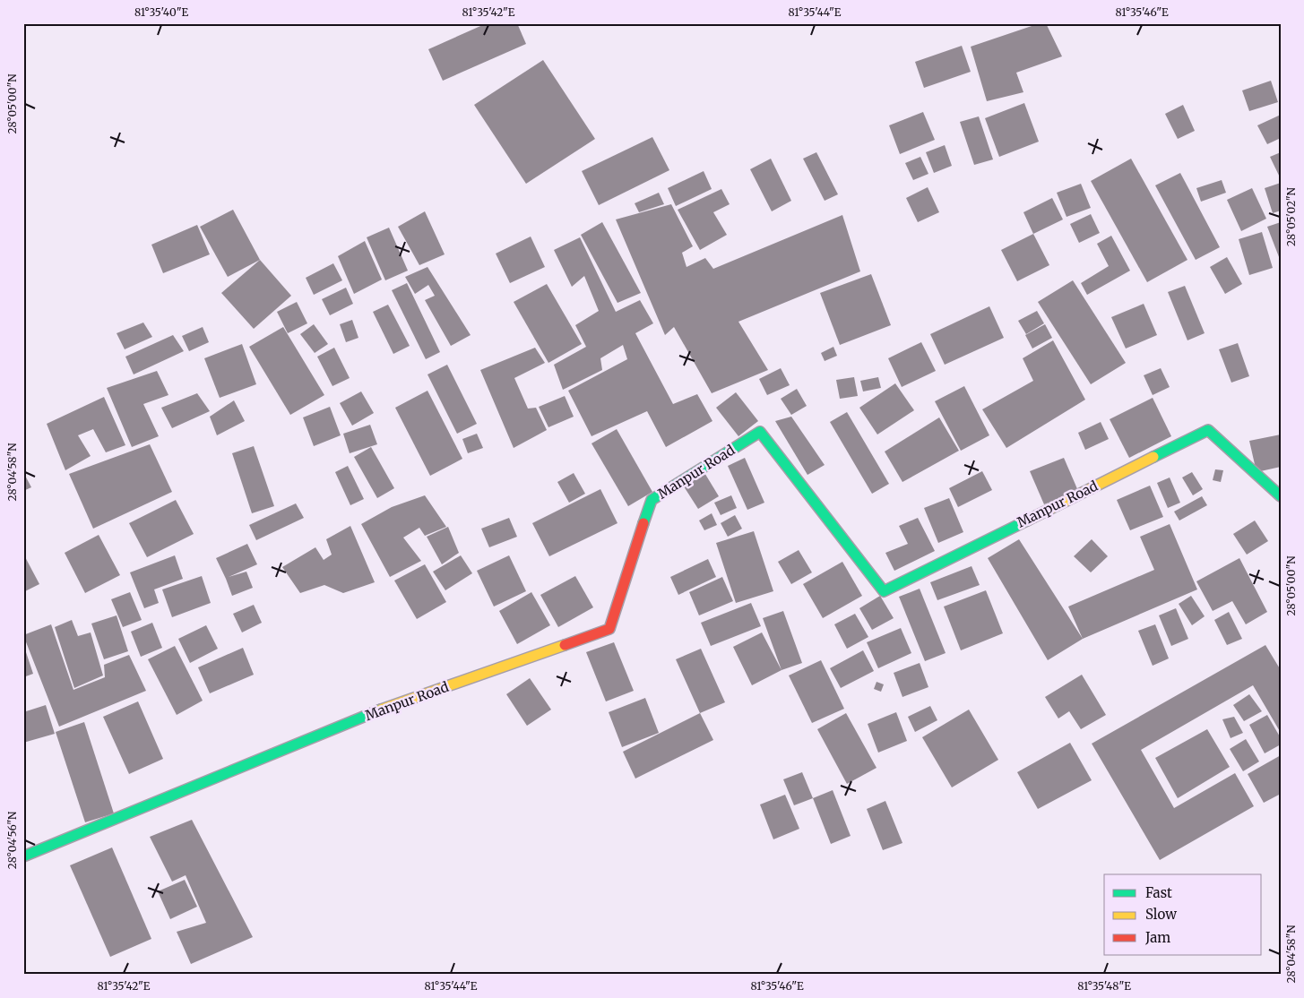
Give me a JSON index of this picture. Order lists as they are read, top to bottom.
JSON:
{
  "streets": {
    "street": ["Manpur Road"]
  },
  "legend": ["Fast", "Slow", "Jam"],
  "coordinates": [
    "81°35'40\"E",
    "81°35'42\"E",
    "81°35'44\"E",
    "81°35'46\"E",
    "28°05'00\"N",
    "28°05'02\"N",
    "28°04'58\"N",
    "28°04'56\"N",
    "81°35'48\"E"
  ]
}
